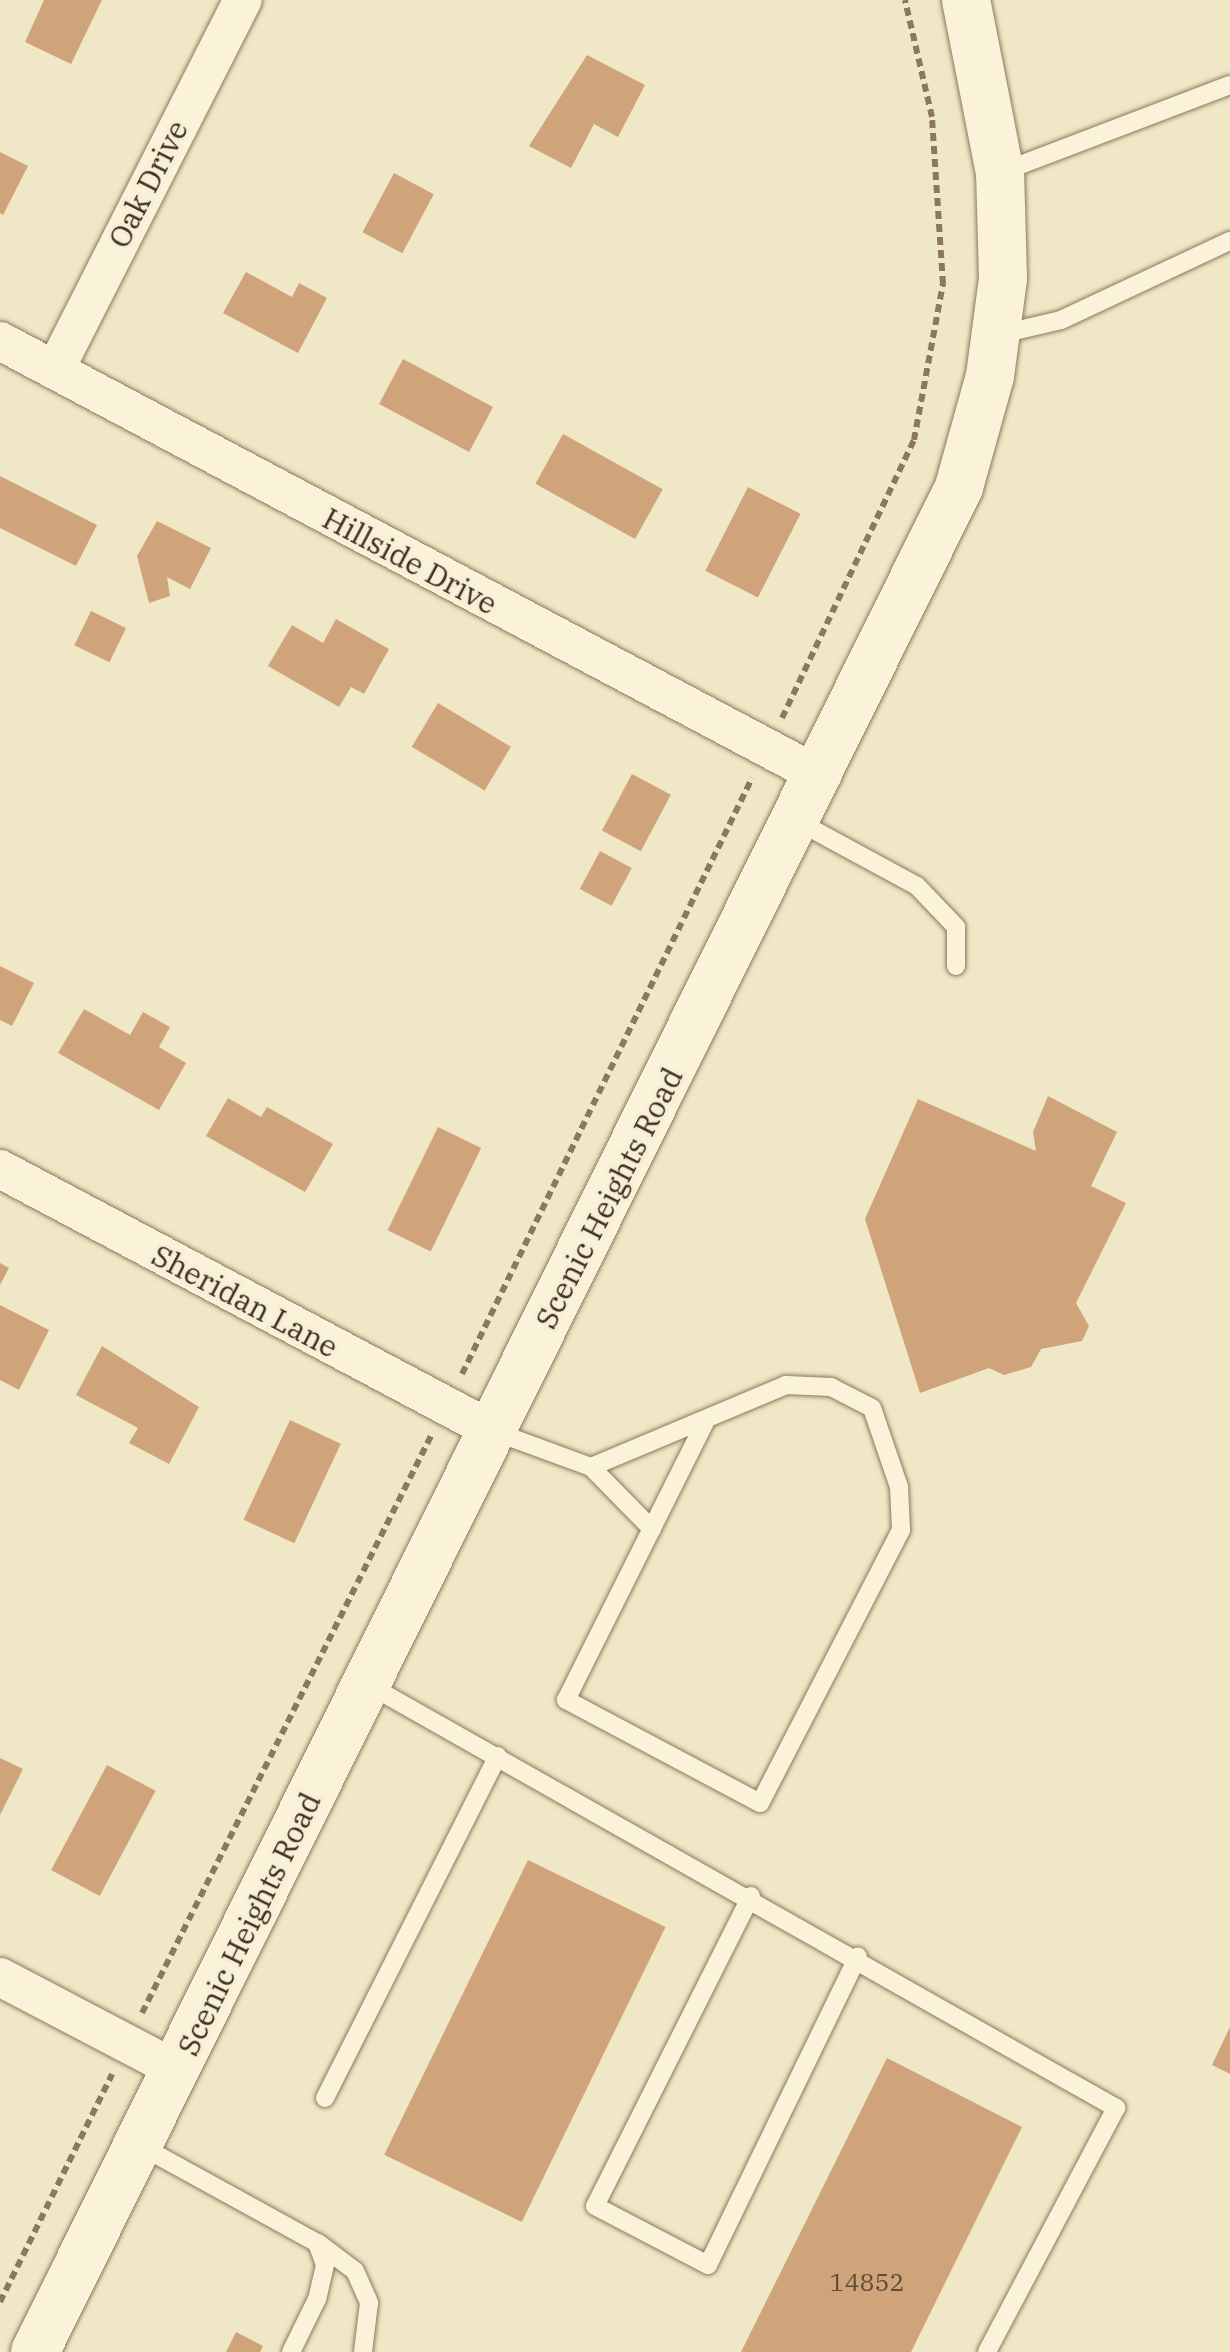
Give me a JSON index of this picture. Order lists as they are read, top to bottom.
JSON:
{
  "streets": {
    "street": [
      "Oak Drive",
      "Hillside Drive",
      "Scenic Heights Road",
      "Sheridan Lane"
    ]
  },
  "crossings": [
    ["Oak Drive", "Hillside Drive"],
    ["Hillside Drive", "Scenic Heights Road"],
    ["Scenic Heights Road", "Sheridan Lane"]
  ],
  "house_numbers": ["14852"]
}
